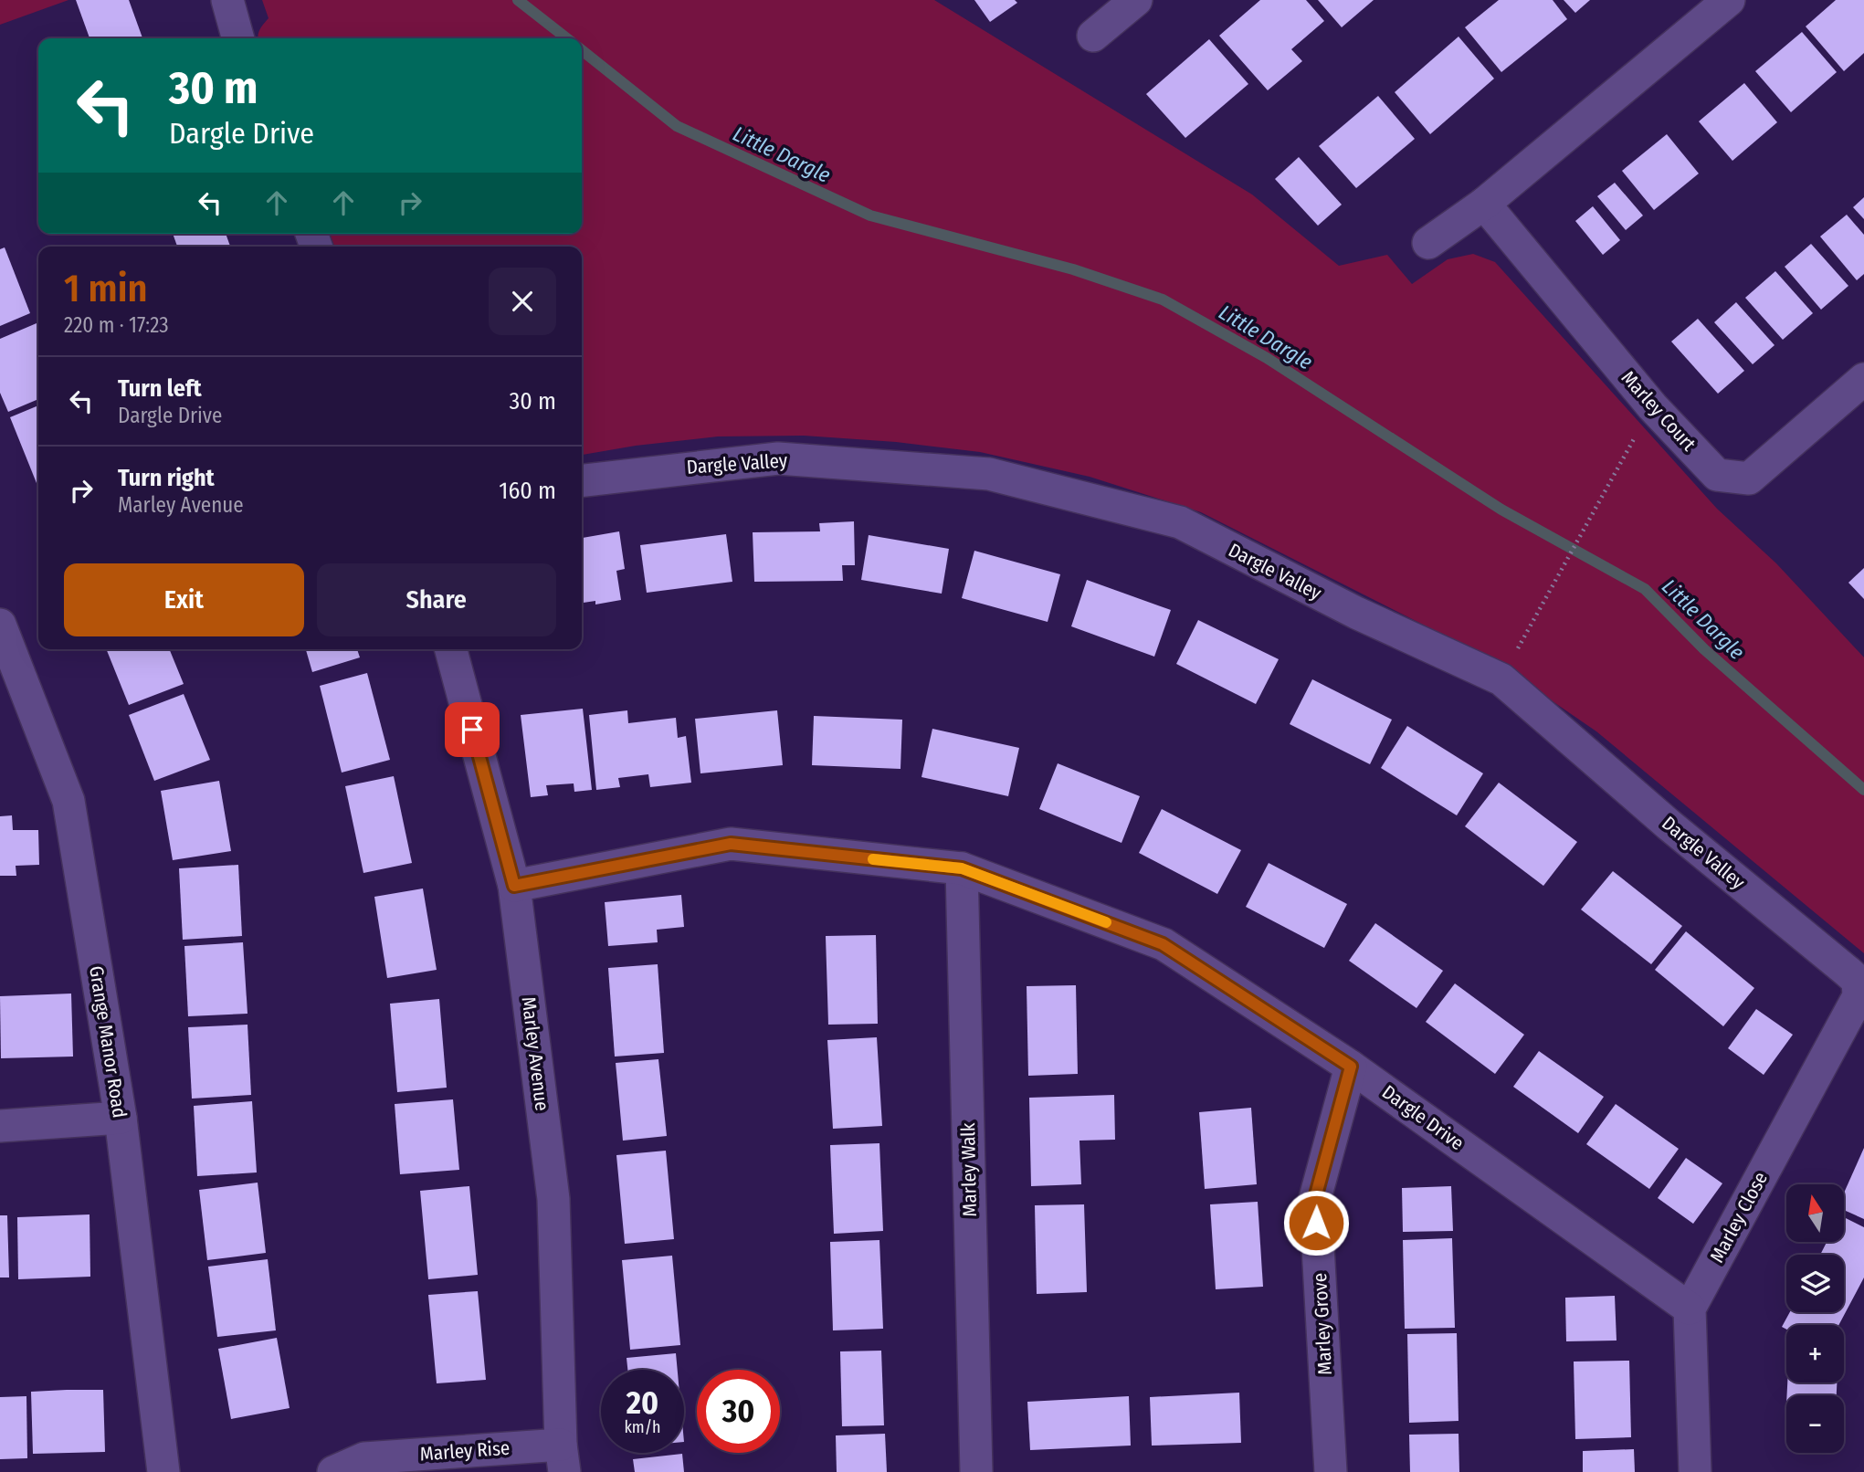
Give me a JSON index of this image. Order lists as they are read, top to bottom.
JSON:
{
  "streets": {
    "street": [
      "Marley Court",
      "Dargle Valley",
      "Grange Manor Road",
      "Marley Avenue",
      "Dargle Drive",
      "Marley Walk",
      "Marley Close",
      "Marley Grove",
      "Marley Rise"
    ]
  },
  "crossings": [
    ["Dargle Valley", "Marley Close"],
    ["Marley Avenue", "Dargle Drive"],
    ["Marley Avenue", "Marley Rise"],
    ["Dargle Drive", "Marley Walk"],
    ["Dargle Drive", "Marley Close"],
    ["Dargle Drive", "Marley Grove"]
  ],
  "water": ["Little Dargle"],
  "north": "top",
  "page": {
    "turn": ["30 m", "Dargle Drive"],
    "heading": ["1 min", "220 m · 17:23"],
    "list": [
      {
        "name": "Turn left",
        "note": "Dargle Drive",
        "value": "30 m"
      },
      {
        "name": "Turn right",
        "note": "Marley Avenue",
        "value": "160 m"
      }
    ],
    "buttons": ["Exit", "Share"],
    "map_buttons": ["+", "−"],
    "speed": "20 km/h",
    "limit": "30"
  }
}
